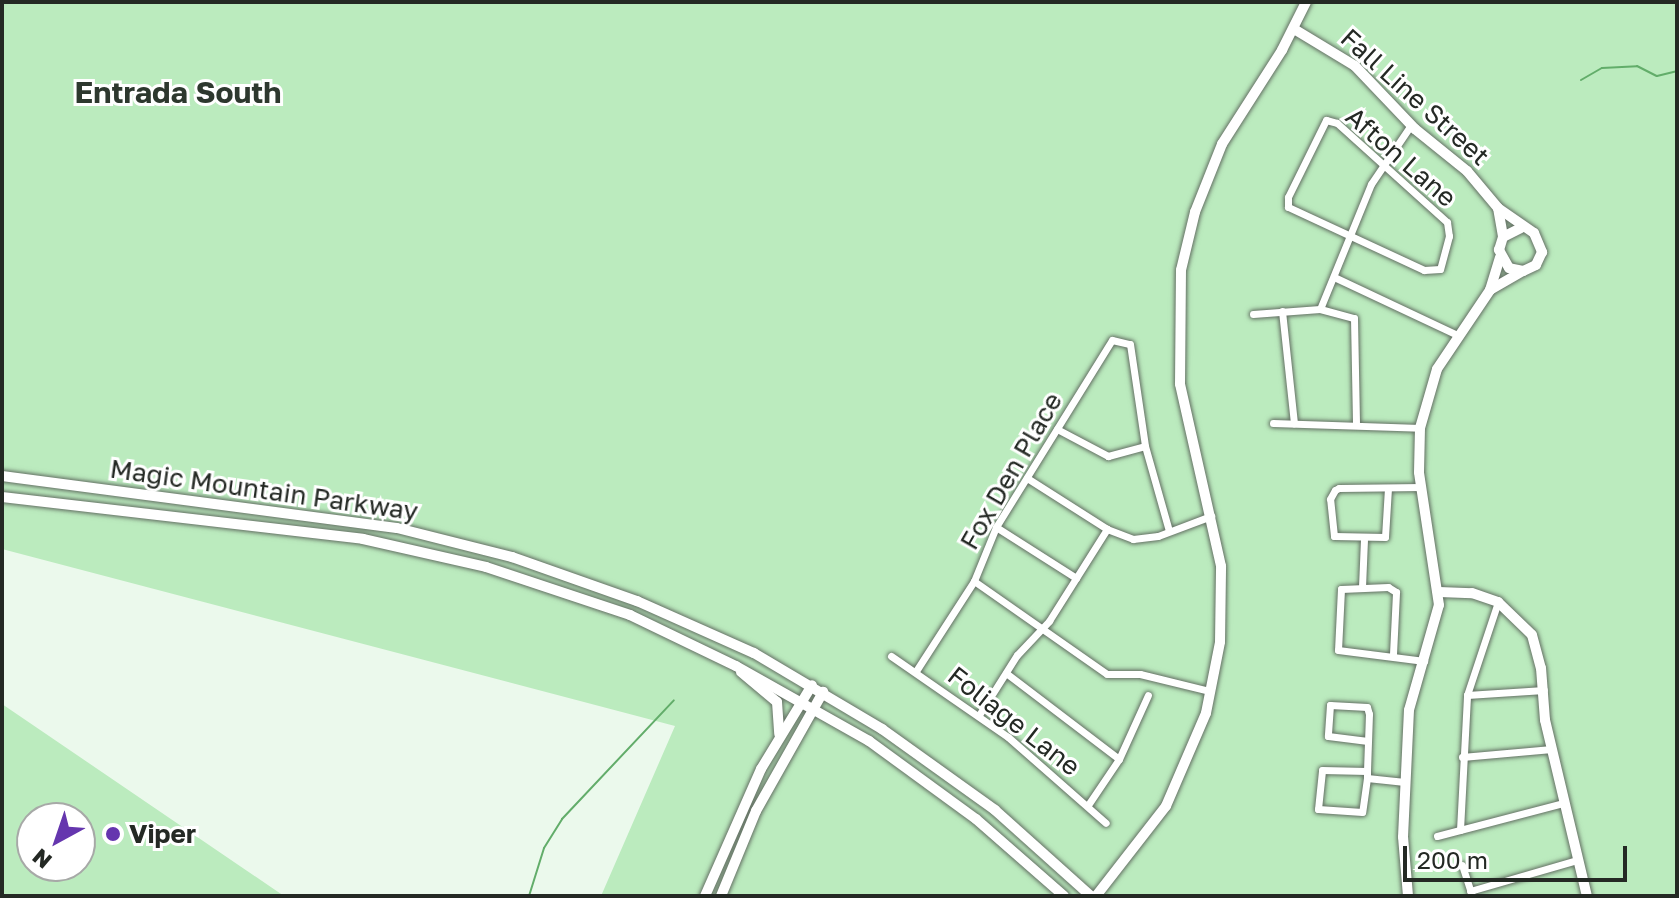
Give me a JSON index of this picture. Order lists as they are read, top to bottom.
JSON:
{
  "streets": {
    "street": [
      "Fall Line Street",
      "Afton Lane",
      "Fox Den Place",
      "Magic Mountain Parkway",
      "Foliage Lane"
    ]
  },
  "crossings": [
    ["Fox Den Place", "Foliage Lane"]
  ],
  "districts": ["Entrada South"],
  "places": ["Viper"],
  "scale_bar": "200 m",
  "north": "bottom left"
}
